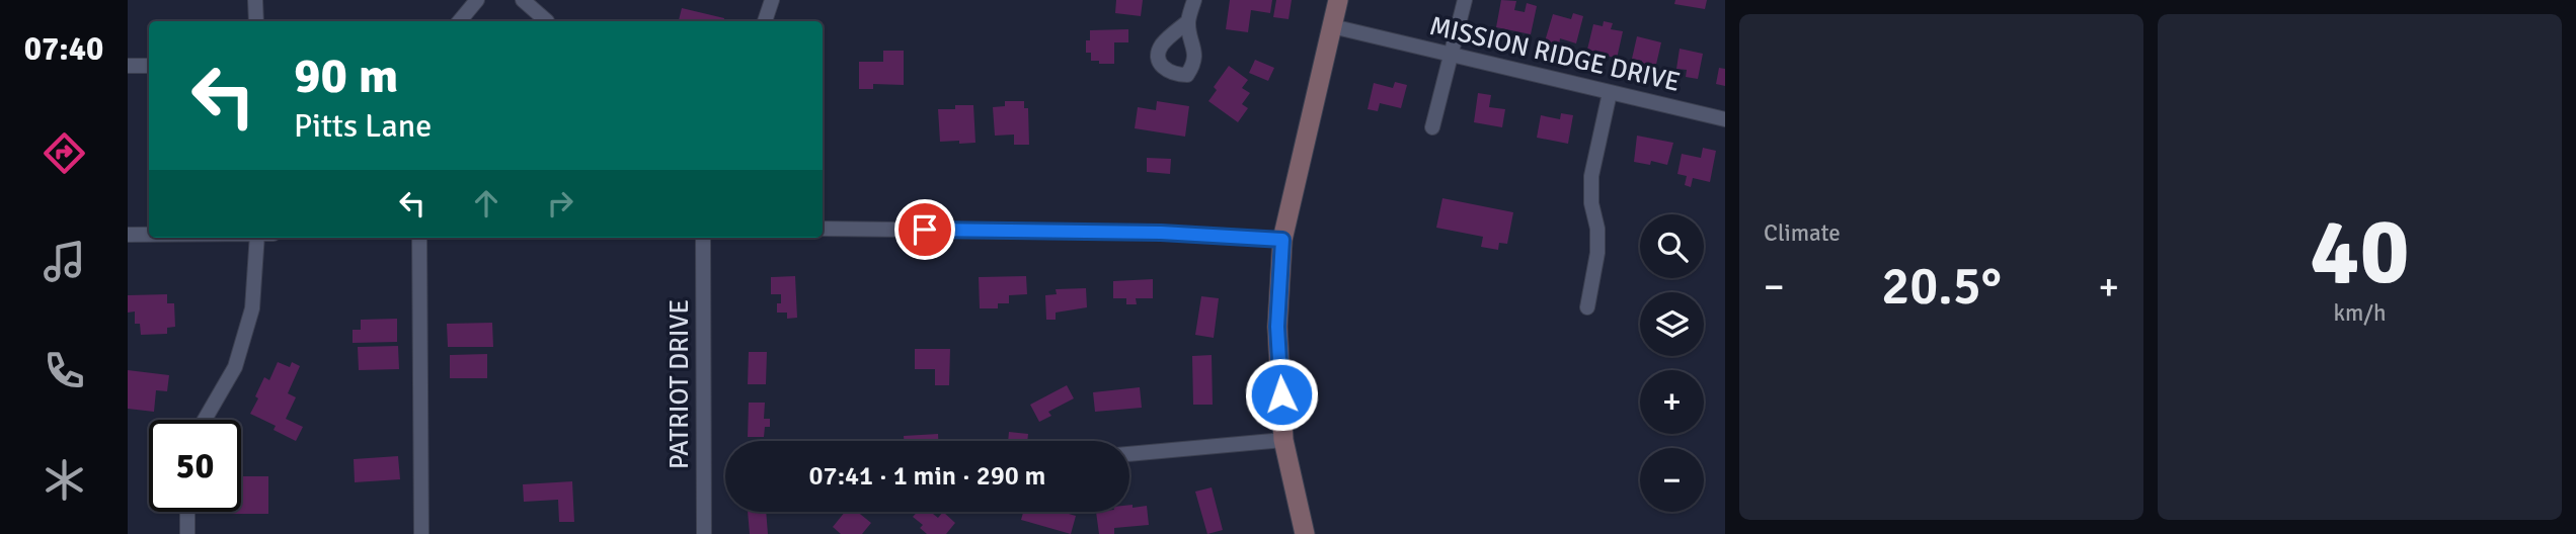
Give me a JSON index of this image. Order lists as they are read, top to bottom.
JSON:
{
  "streets": {
    "street": ["MISSION RIDGE DRIVE", "PATRIOT DRIVE"]
  },
  "page": {
    "tabs": "07:40",
    "tile": [
      "Climate",
      ["40", "km/h"]
    ],
    "turn": ["90 m", "Pitts Lane"],
    "map_buttons": ["+", "−"],
    "heat": ["−", "20.5°", "+"],
    "limit": "50",
    "trip": "07:41 · 1 min · 290 m"
  }
}
